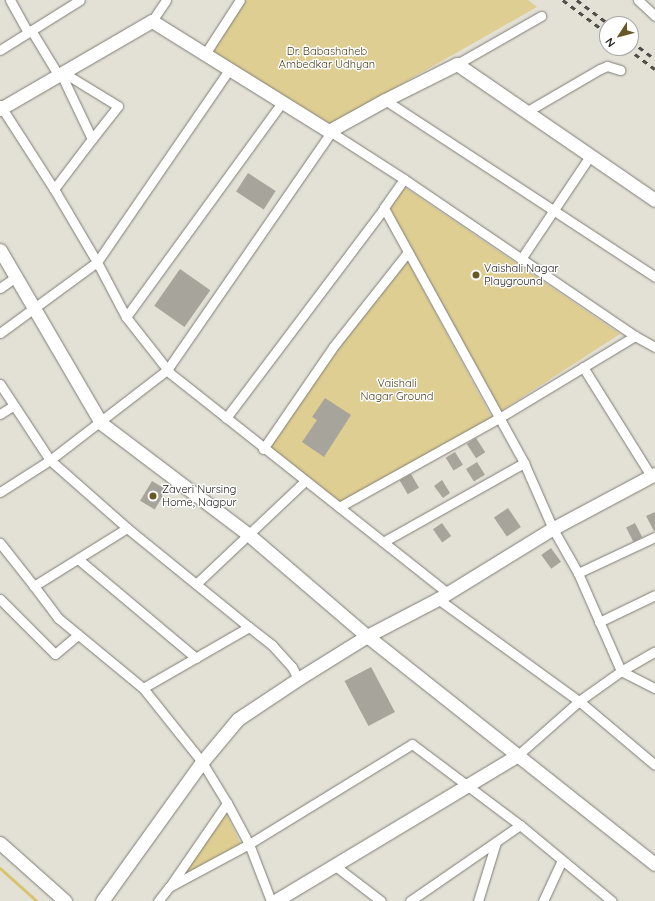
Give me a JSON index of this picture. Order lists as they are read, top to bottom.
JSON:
{
  "parks": ["Dr. Babashaheb Ambedkar Udhyan", "Vaishali Nagar Ground"],
  "places": ["Vaishali Nagar Playground", "Zaveri Nursing Home, Nagpur"],
  "north": "bottom left"
}
